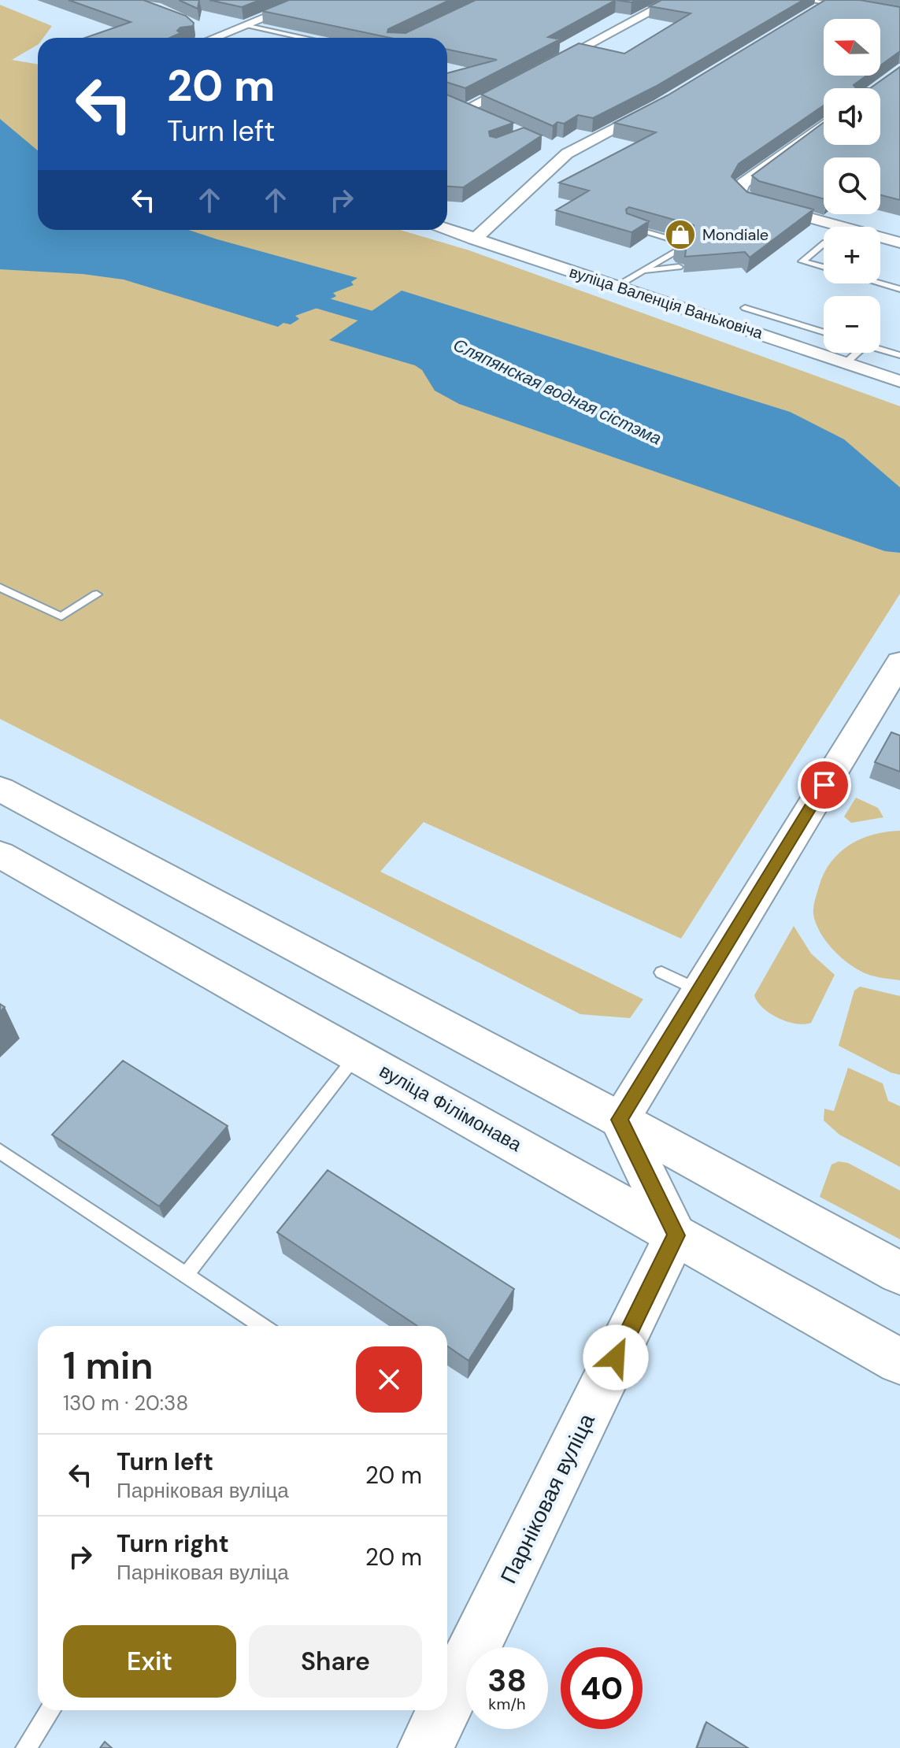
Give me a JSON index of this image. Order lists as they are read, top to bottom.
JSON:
{
  "streets": {
    "main road": ["вуліца Філімонава", "Парніковая вуліца"],
    "street": ["вуліца Валенція Ваньковіча"]
  },
  "crossings": [
    ["вуліца Філімонава", "Парніковая вуліца"]
  ],
  "water": ["Сляпянская водная сістэма"],
  "places": {
    "shop": ["Mondiale"]
  },
  "north": "left",
  "page": {
    "map_buttons": ["+", "−"],
    "turn": ["20 m", "Turn left"],
    "heading": ["1 min", "130 m · 20:38"],
    "list": [
      {
        "name": "Turn left",
        "note": "Парніковая вуліца",
        "value": "20 m"
      },
      {
        "name": "Turn right",
        "note": "Парніковая вуліца",
        "value": "20 m"
      }
    ],
    "buttons": ["Exit", "Share"],
    "speed": "38 km/h",
    "limit": "40"
  }
}
